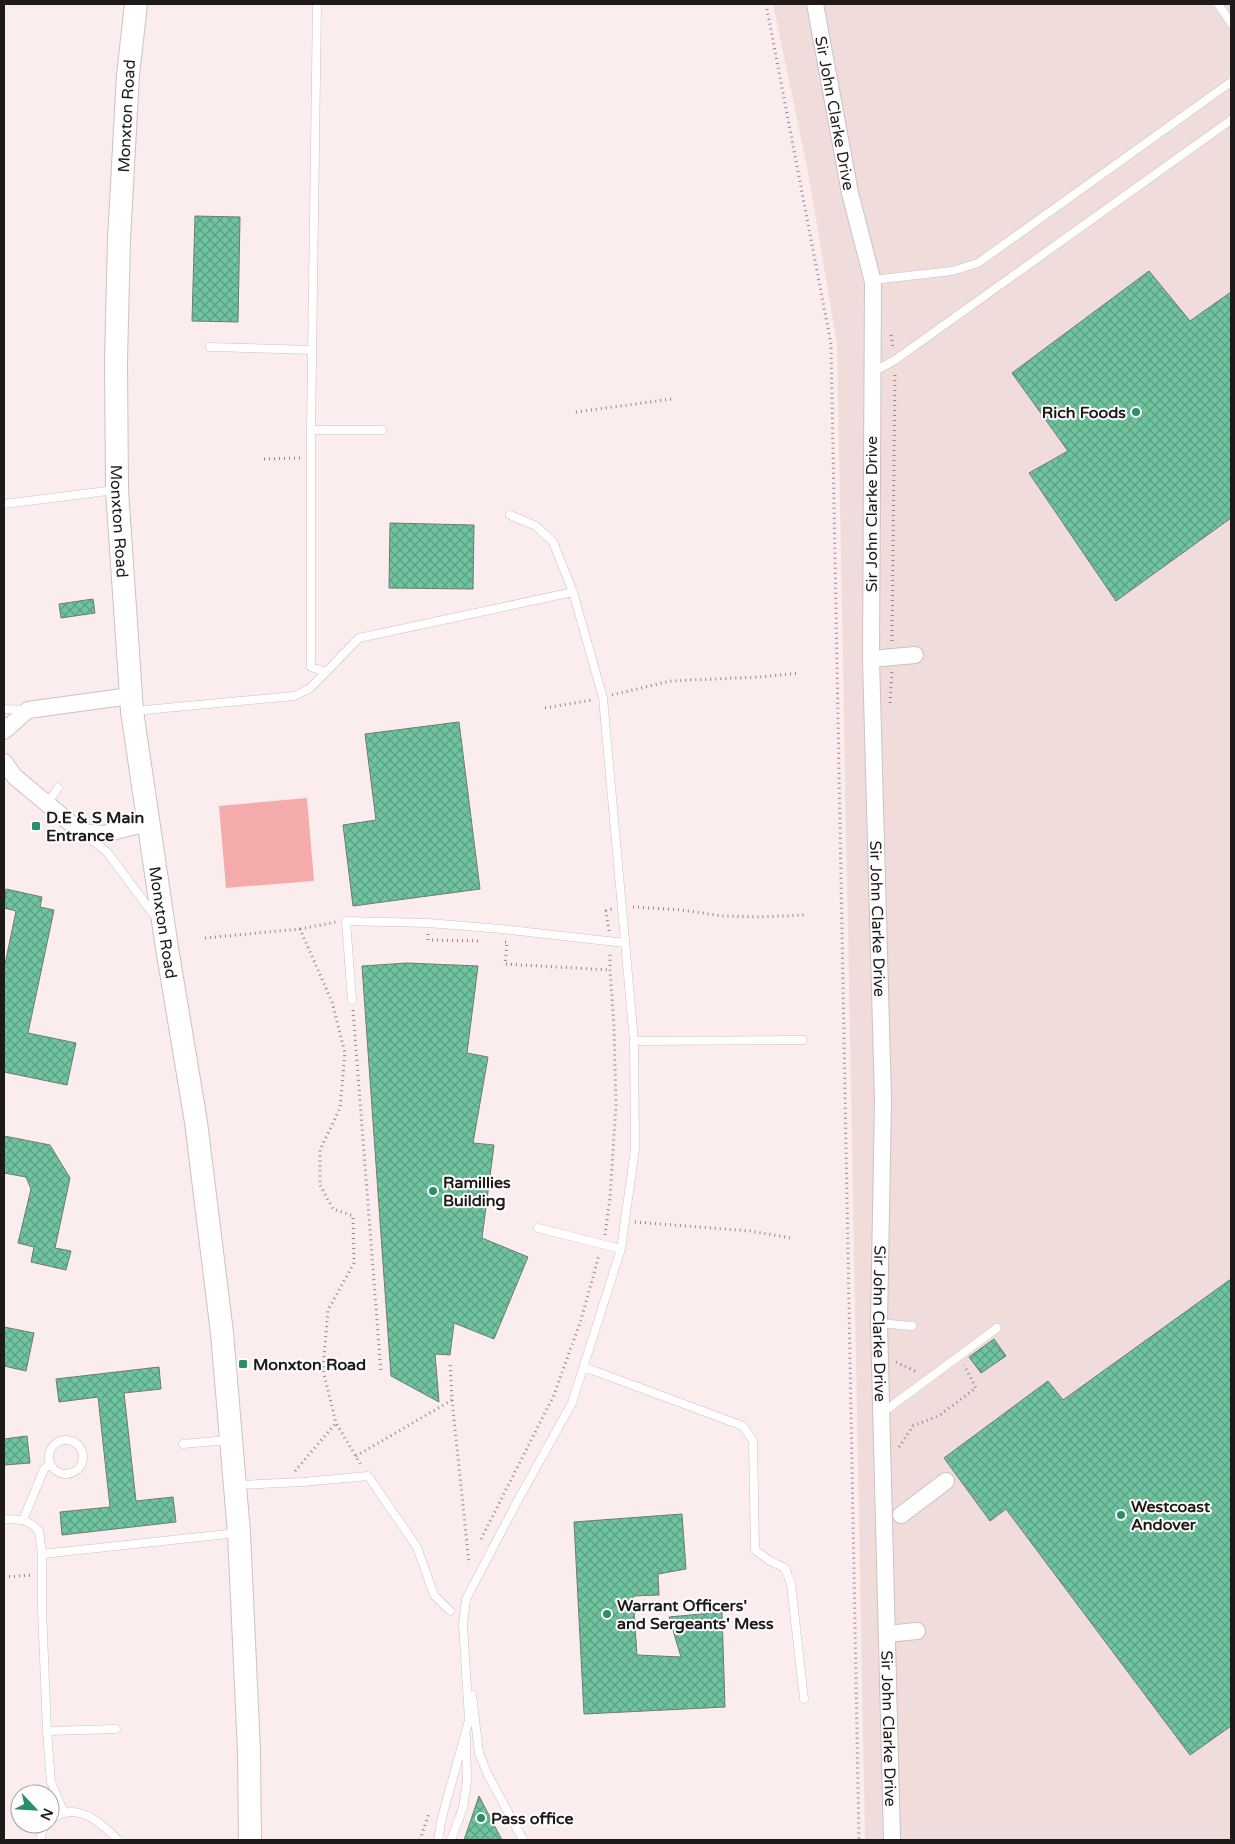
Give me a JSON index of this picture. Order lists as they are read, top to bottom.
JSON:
{
  "streets": {
    "street": ["Sir John Clarke Drive", "Monxton Road"]
  },
  "places": {
    "other": [
      "Rich Foods",
      "Ramillies Building",
      "Westcoast Andover",
      "Warrant Officers' and Sergeants' Mess",
      "Pass office"
    ],
    "transit": ["D.E & S Main Entrance", "Monxton Road"]
  },
  "north": "bottom right"
}
